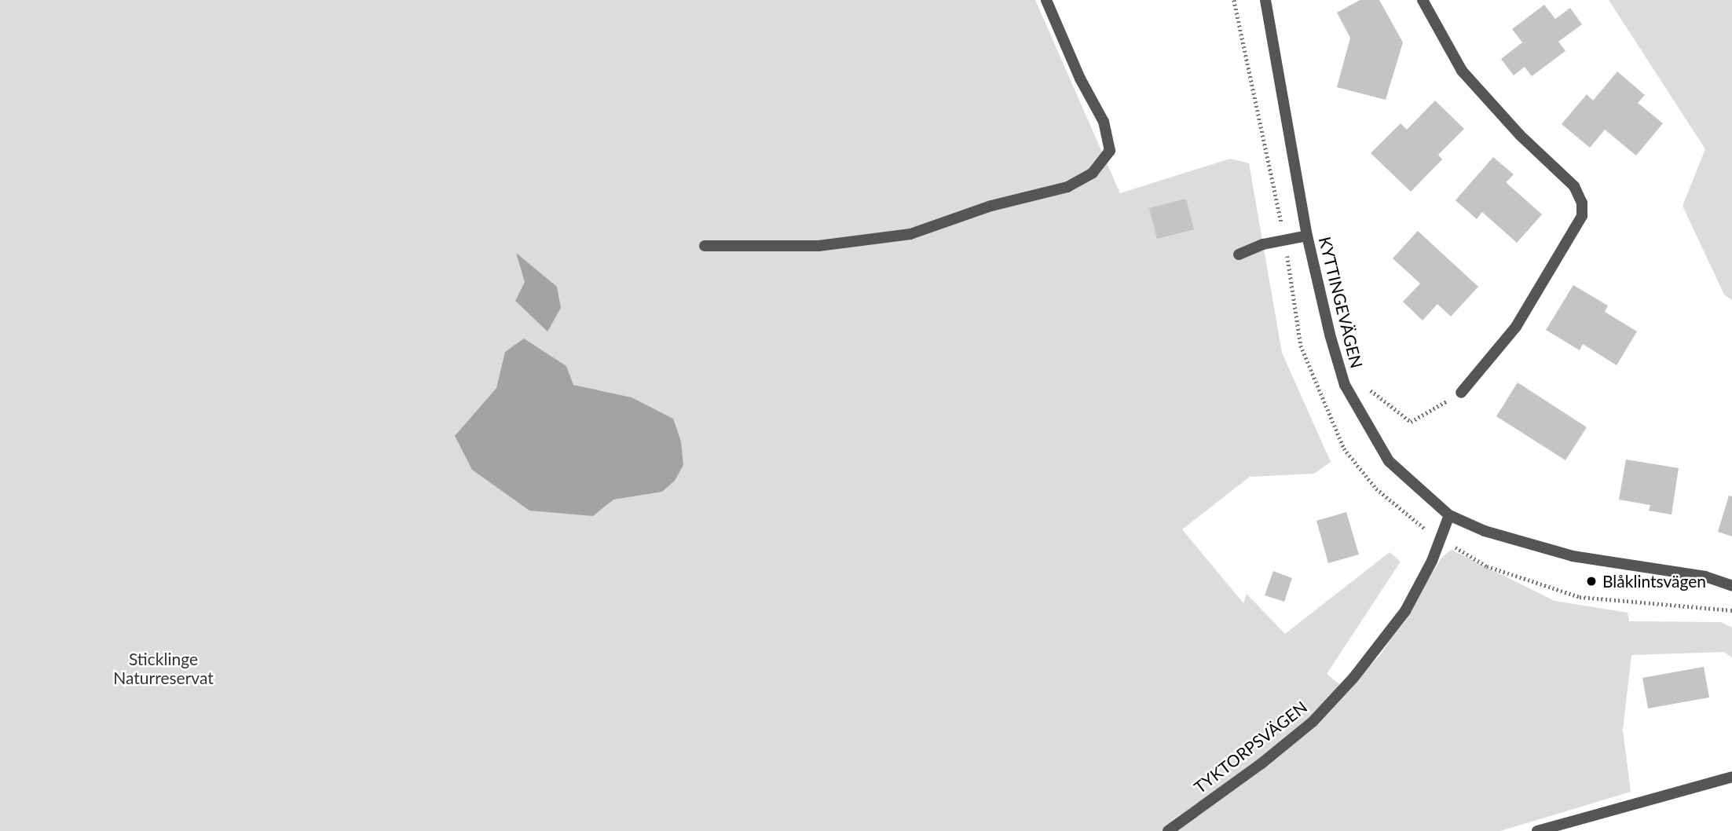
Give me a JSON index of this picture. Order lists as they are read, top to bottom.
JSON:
{
  "streets": {
    "street": ["KYTTINGEVÄGEN", "TYKTORPSVÄGEN"]
  },
  "crossings": [
    ["KYTTINGEVÄGEN", "TYKTORPSVÄGEN"]
  ],
  "parks": ["Sticklinge Naturreservat"],
  "places": ["Blåklintsvägen"]
}
